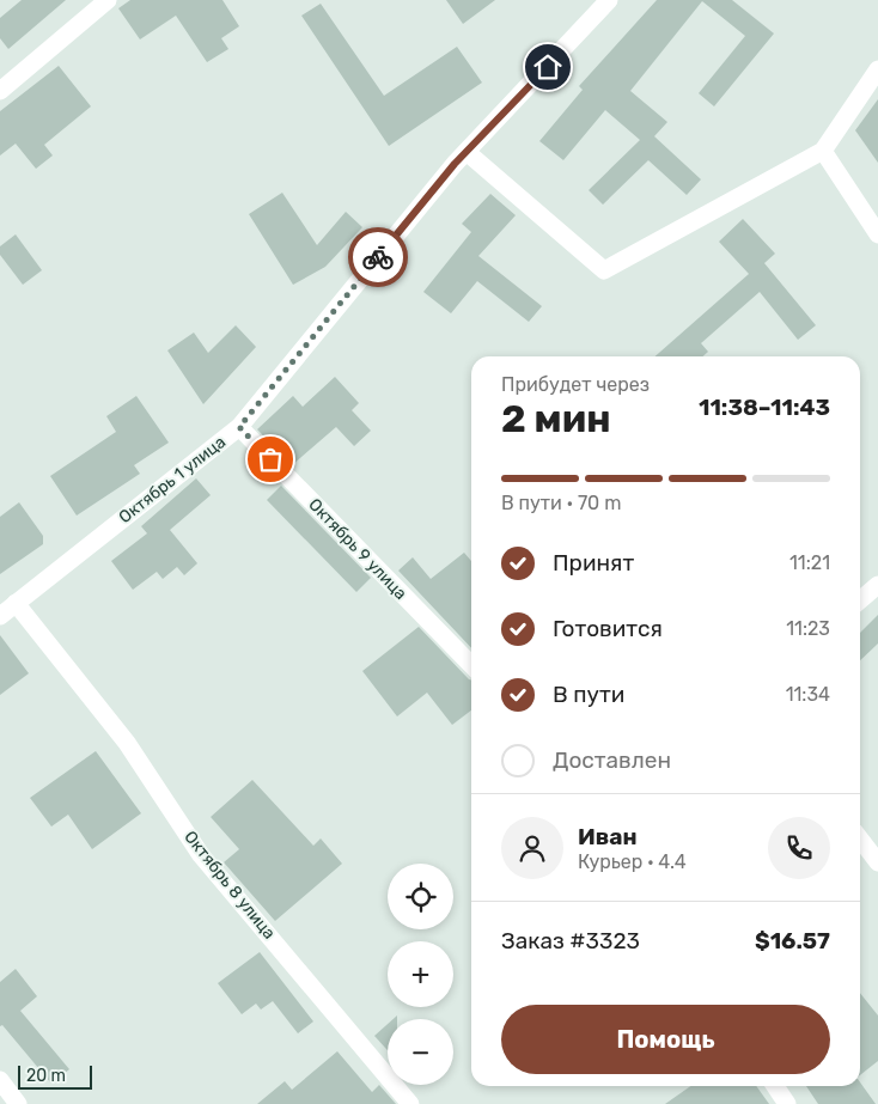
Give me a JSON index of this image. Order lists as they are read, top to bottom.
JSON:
{
  "streets": {
    "street": ["Октябрь 1 улица", "Октябрь 9 улица", "Октябрь 8 улица"]
  },
  "crossings": [
    ["Октябрь 1 улица", "Октябрь 9 улица"],
    ["Октябрь 1 улица", "Октябрь 8 улица"]
  ],
  "scale_bar": "20 m",
  "page": {
    "heading": ["2 мин", "Прибудет через", "11:38–11:43"],
    "panel": [
      "Иван",
      "Курьер · 4.4",
      "Заказ #3323",
      "$16.57"
    ],
    "bar": "В пути · 70 m",
    "list": [
      ["Принят", "11:21"],
      ["Готовится", "11:23"],
      ["В пути", "11:34"],
      "Доставлен"
    ],
    "map_buttons": ["+", "−"],
    "buttons": "Помощь",
    "scale": "20 m"
  }
}
